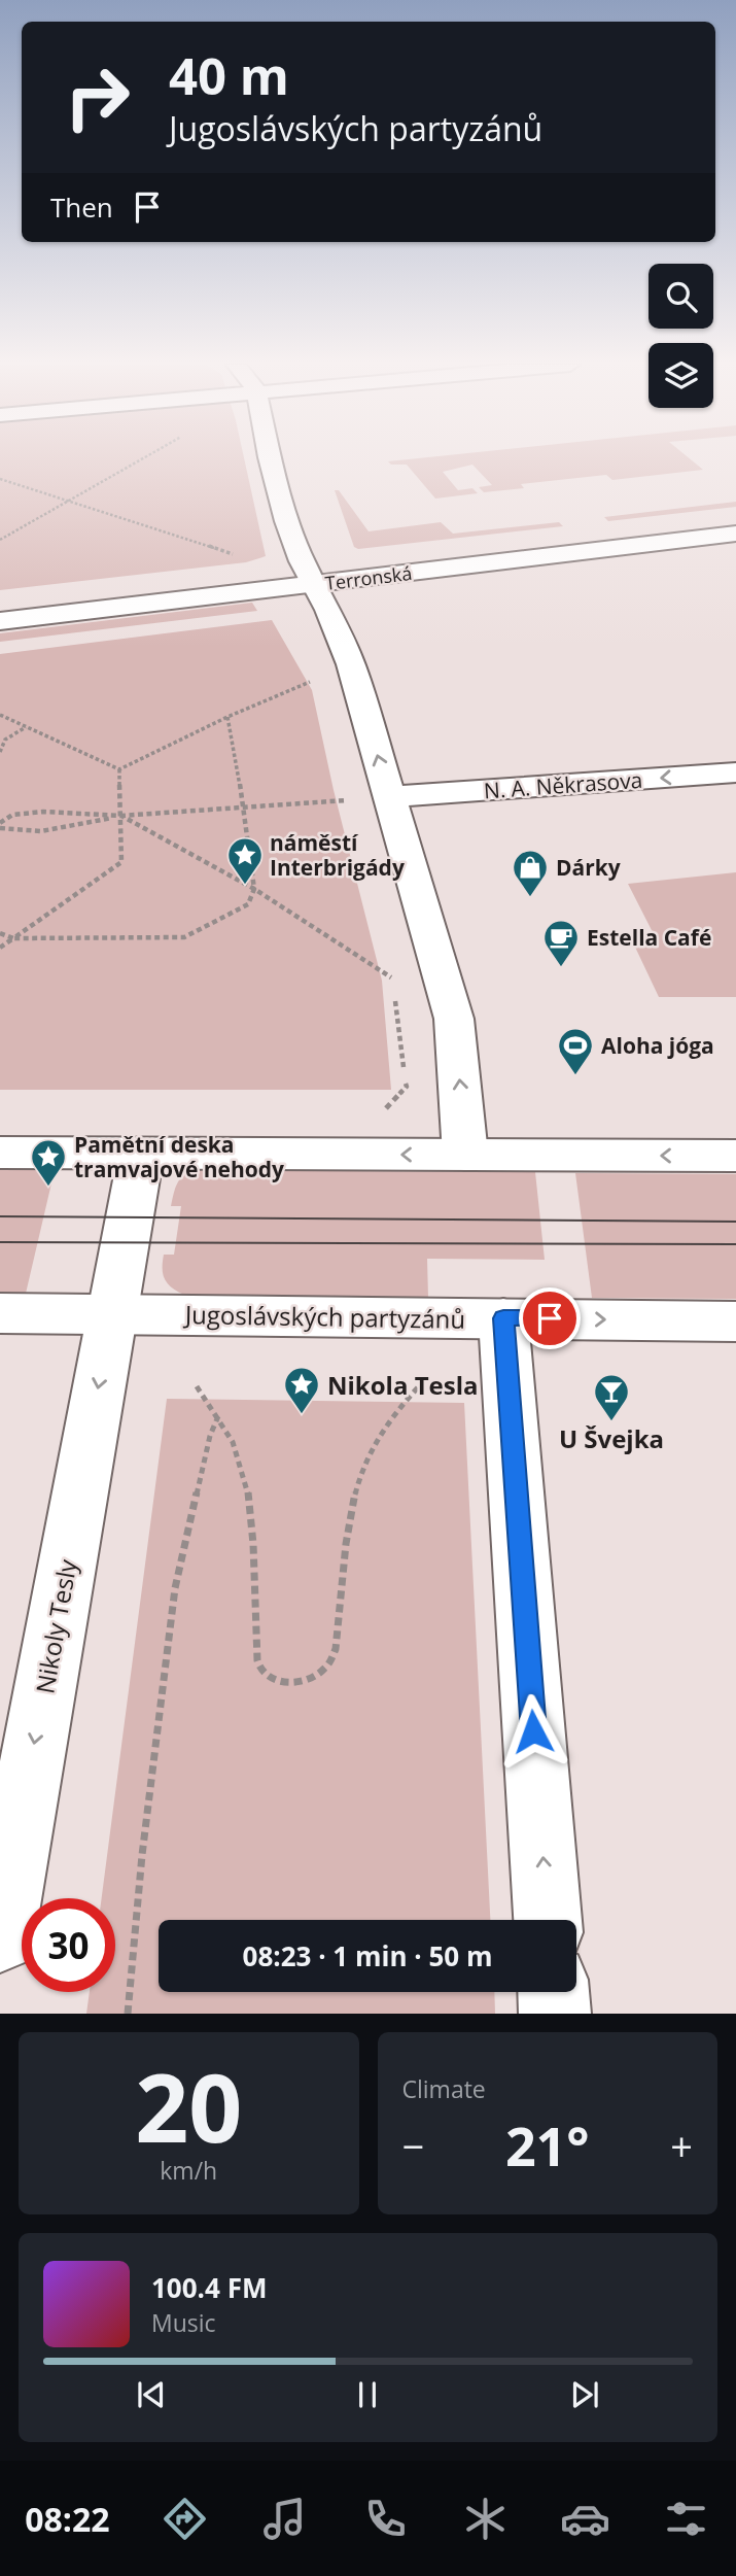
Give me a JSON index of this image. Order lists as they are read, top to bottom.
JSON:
{
  "streets": {
    "street": [
      "Terronská",
      "N. A. Někrasova",
      "Jugoslávských partyzánů",
      "Nikoly Tesly"
    ]
  },
  "crossings": [
    ["Jugoslávských partyzánů", "Nikoly Tesly"]
  ],
  "one_way": ["N. A. Někrasova", "Nikoly Tesly"],
  "places": {
    "place": ["náměstí Interbrigády", "Pamětní deska tramvajové nehody", "Nikola Tesla"],
    "shop": ["Dárky"],
    "cafe": ["Estella Café"],
    "sports": ["Aloha jóga"],
    "bar": ["U Švejka"]
  },
  "page": {
    "turn": ["40 m", "Jugoslávských partyzánů"],
    "then": "Then",
    "limit": "30",
    "trip": "08:23 · 1 min · 50 m",
    "tile": [
      ["20", "km/h"],
      "Climate"
    ],
    "heat": ["−", "21°", "+"],
    "song": ["100.4 FM", "Music"],
    "tabs": "08:22"
  }
}
